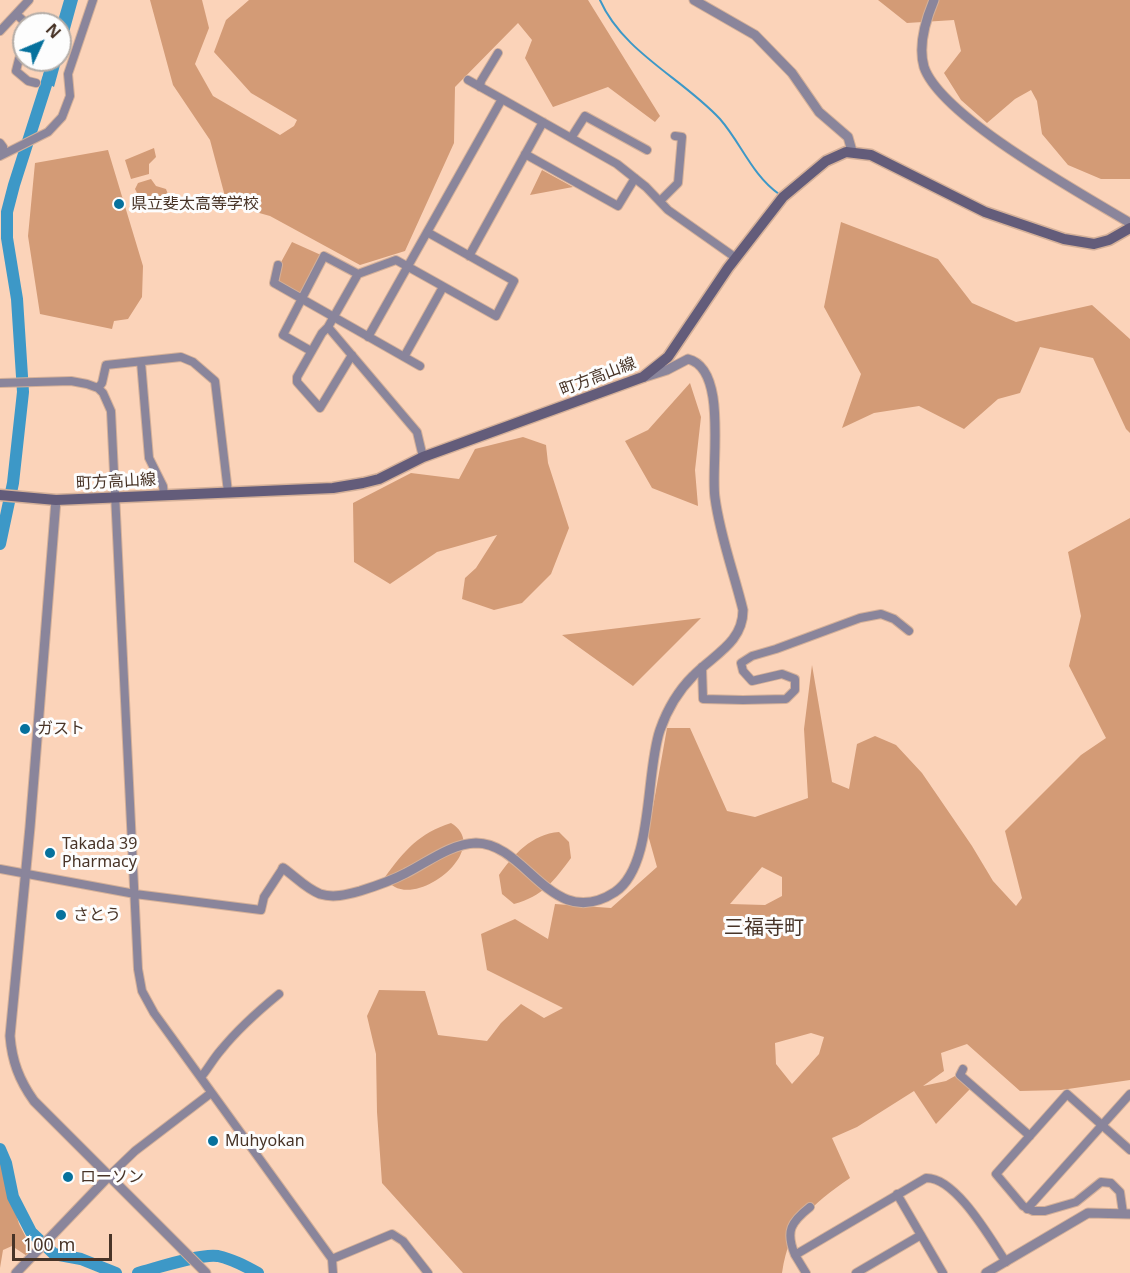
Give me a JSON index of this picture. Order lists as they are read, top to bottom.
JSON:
{
  "streets": {
    "main road": ["町方高山線"]
  },
  "districts": ["三福寺町"],
  "places": [
    "県立斐太高等学校",
    "ガスト",
    "Takada 39 Pharmacy",
    "さとう",
    "Muhyokan",
    "ローソン"
  ],
  "scale_bar": "100 m",
  "north": "top right"
}
